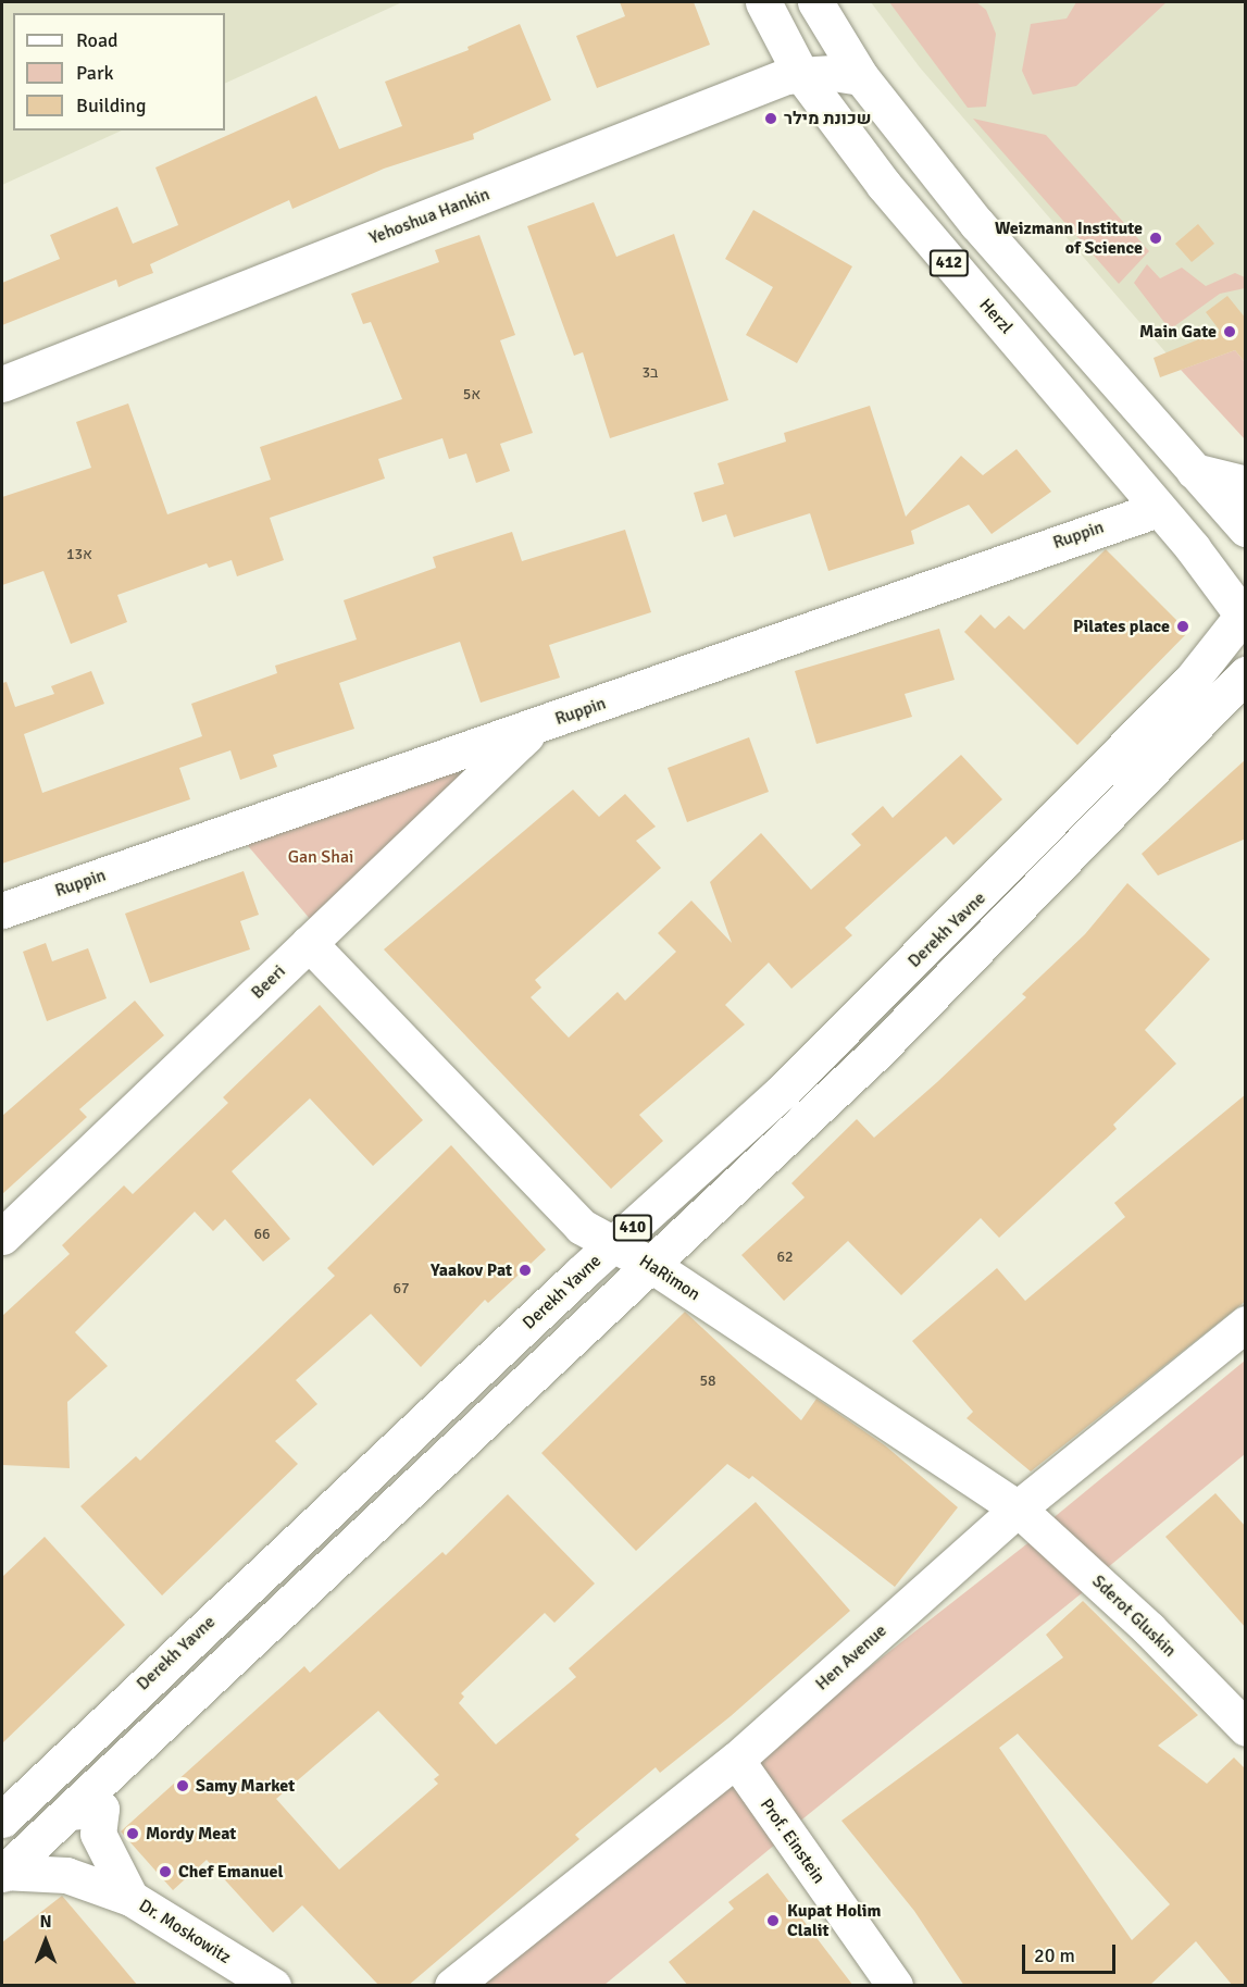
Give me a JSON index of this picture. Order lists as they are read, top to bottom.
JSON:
{
  "streets": {
    "street": [
      "Yehoshua Hankin",
      "412",
      "Herzl",
      "Ruppin",
      "Derekh Yavne",
      "Beeri",
      "410",
      "HaRimon",
      "Sderot Gluskin",
      "Hen Avenue",
      "Prof. Einstein",
      "Dr. Moskowitz"
    ]
  },
  "crossings": [
    ["Yehoshua Hankin", "412"],
    ["Yehoshua Hankin", "Herzl"],
    ["Herzl", "Ruppin"],
    ["Herzl", "Derekh Yavne"],
    ["Ruppin", "Beeri"],
    ["Derekh Yavne", "HaRimon"],
    ["Derekh Yavne", "Dr. Moskowitz"],
    ["Beeri", "HaRimon"],
    ["HaRimon", "Sderot Gluskin"],
    ["HaRimon", "Hen Avenue"],
    ["Sderot Gluskin", "Hen Avenue"],
    ["Hen Avenue", "Prof. Einstein"]
  ],
  "parks": ["Gan Shai"],
  "places": [
    "שכונת מילר",
    "Weizmann Institute of Science",
    "Main Gate",
    "Pilates place",
    "Yaakov Pat",
    "Samy Market",
    "Mordy Meat",
    "Chef Emanuel",
    "Kupat Holim Clalit"
  ],
  "house_numbers": [
    "3ב",
    "5א",
    "13א",
    "66",
    "62",
    "67",
    "58"
  ],
  "legend": ["Road", "Park", "Building"],
  "scale_bar": "20 m",
  "north": "top"
}
